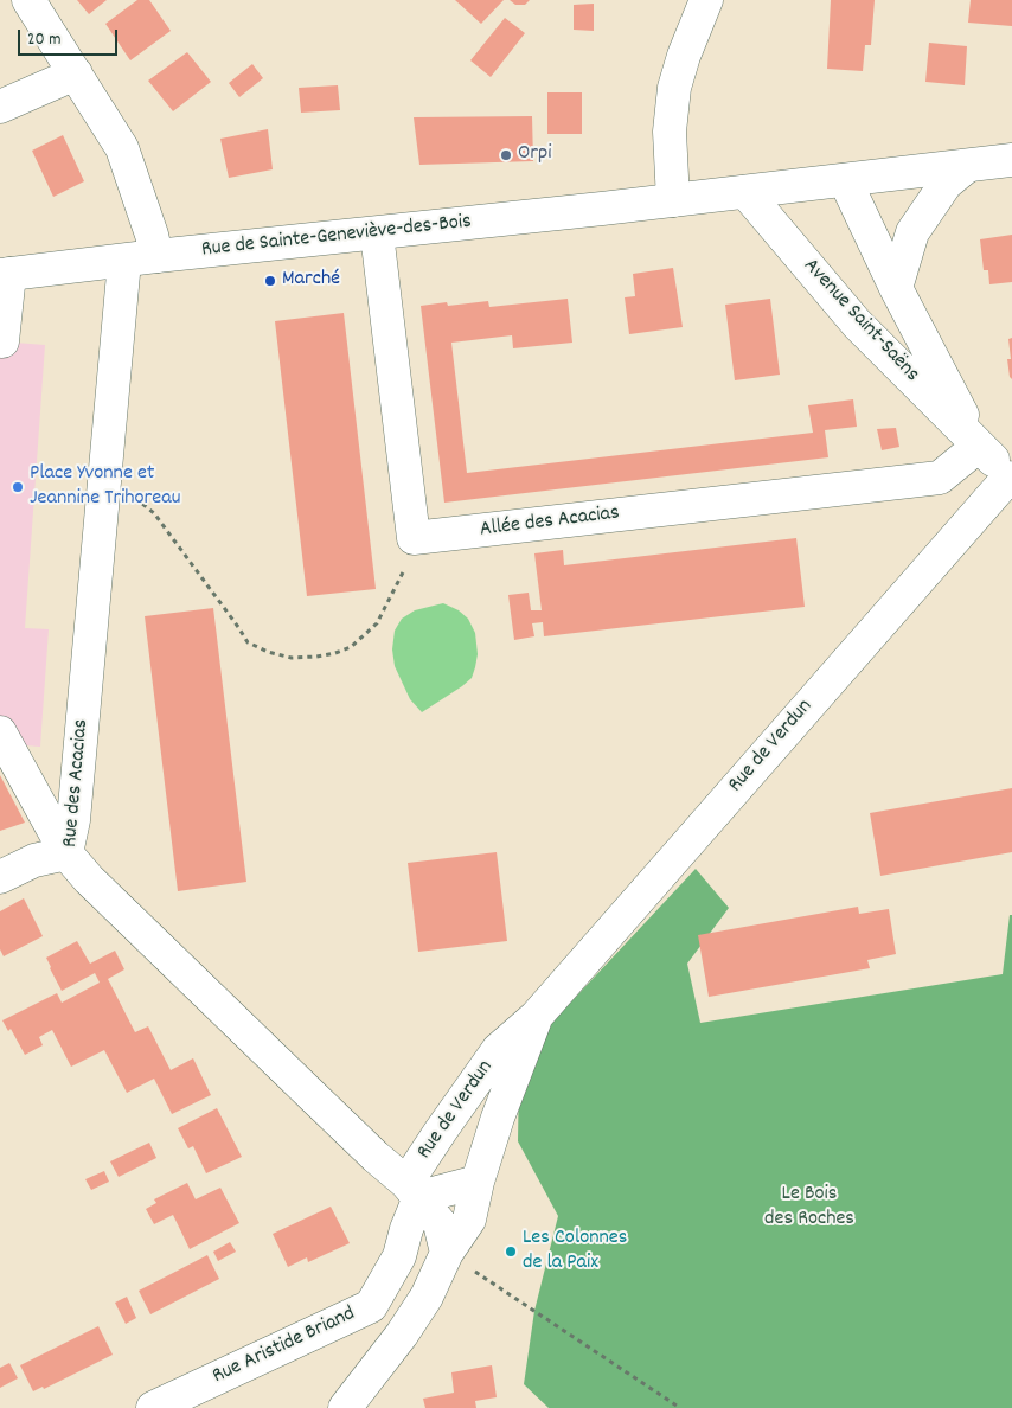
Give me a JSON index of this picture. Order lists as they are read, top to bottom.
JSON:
{
  "streets": {
    "street": [
      "Rue de Sainte-Geneviève-des-Bois",
      "Avenue Saint-Saëns",
      "Allée des Acacias",
      "Rue de Verdun",
      "Rue des Acacias",
      "Rue Aristide Briand"
    ]
  },
  "crossings": [
    ["Rue de Sainte-Geneviève-des-Bois", "Avenue Saint-Saëns"],
    ["Rue de Sainte-Geneviève-des-Bois", "Rue des Acacias"],
    ["Avenue Saint-Saëns", "Allée des Acacias"],
    ["Avenue Saint-Saëns", "Rue de Verdun"],
    ["Rue de Verdun", "Rue des Acacias"],
    ["Rue de Verdun", "Rue Aristide Briand"],
    ["Rue des Acacias", "Rue Aristide Briand"]
  ],
  "parks": ["Le Bois des Roches"],
  "places": [
    "Orpi",
    "Marché",
    "Place Yvonne et Jeannine Trihoreau",
    "Les Colonnes de la Paix"
  ],
  "scale_bar": "20 m"
}
